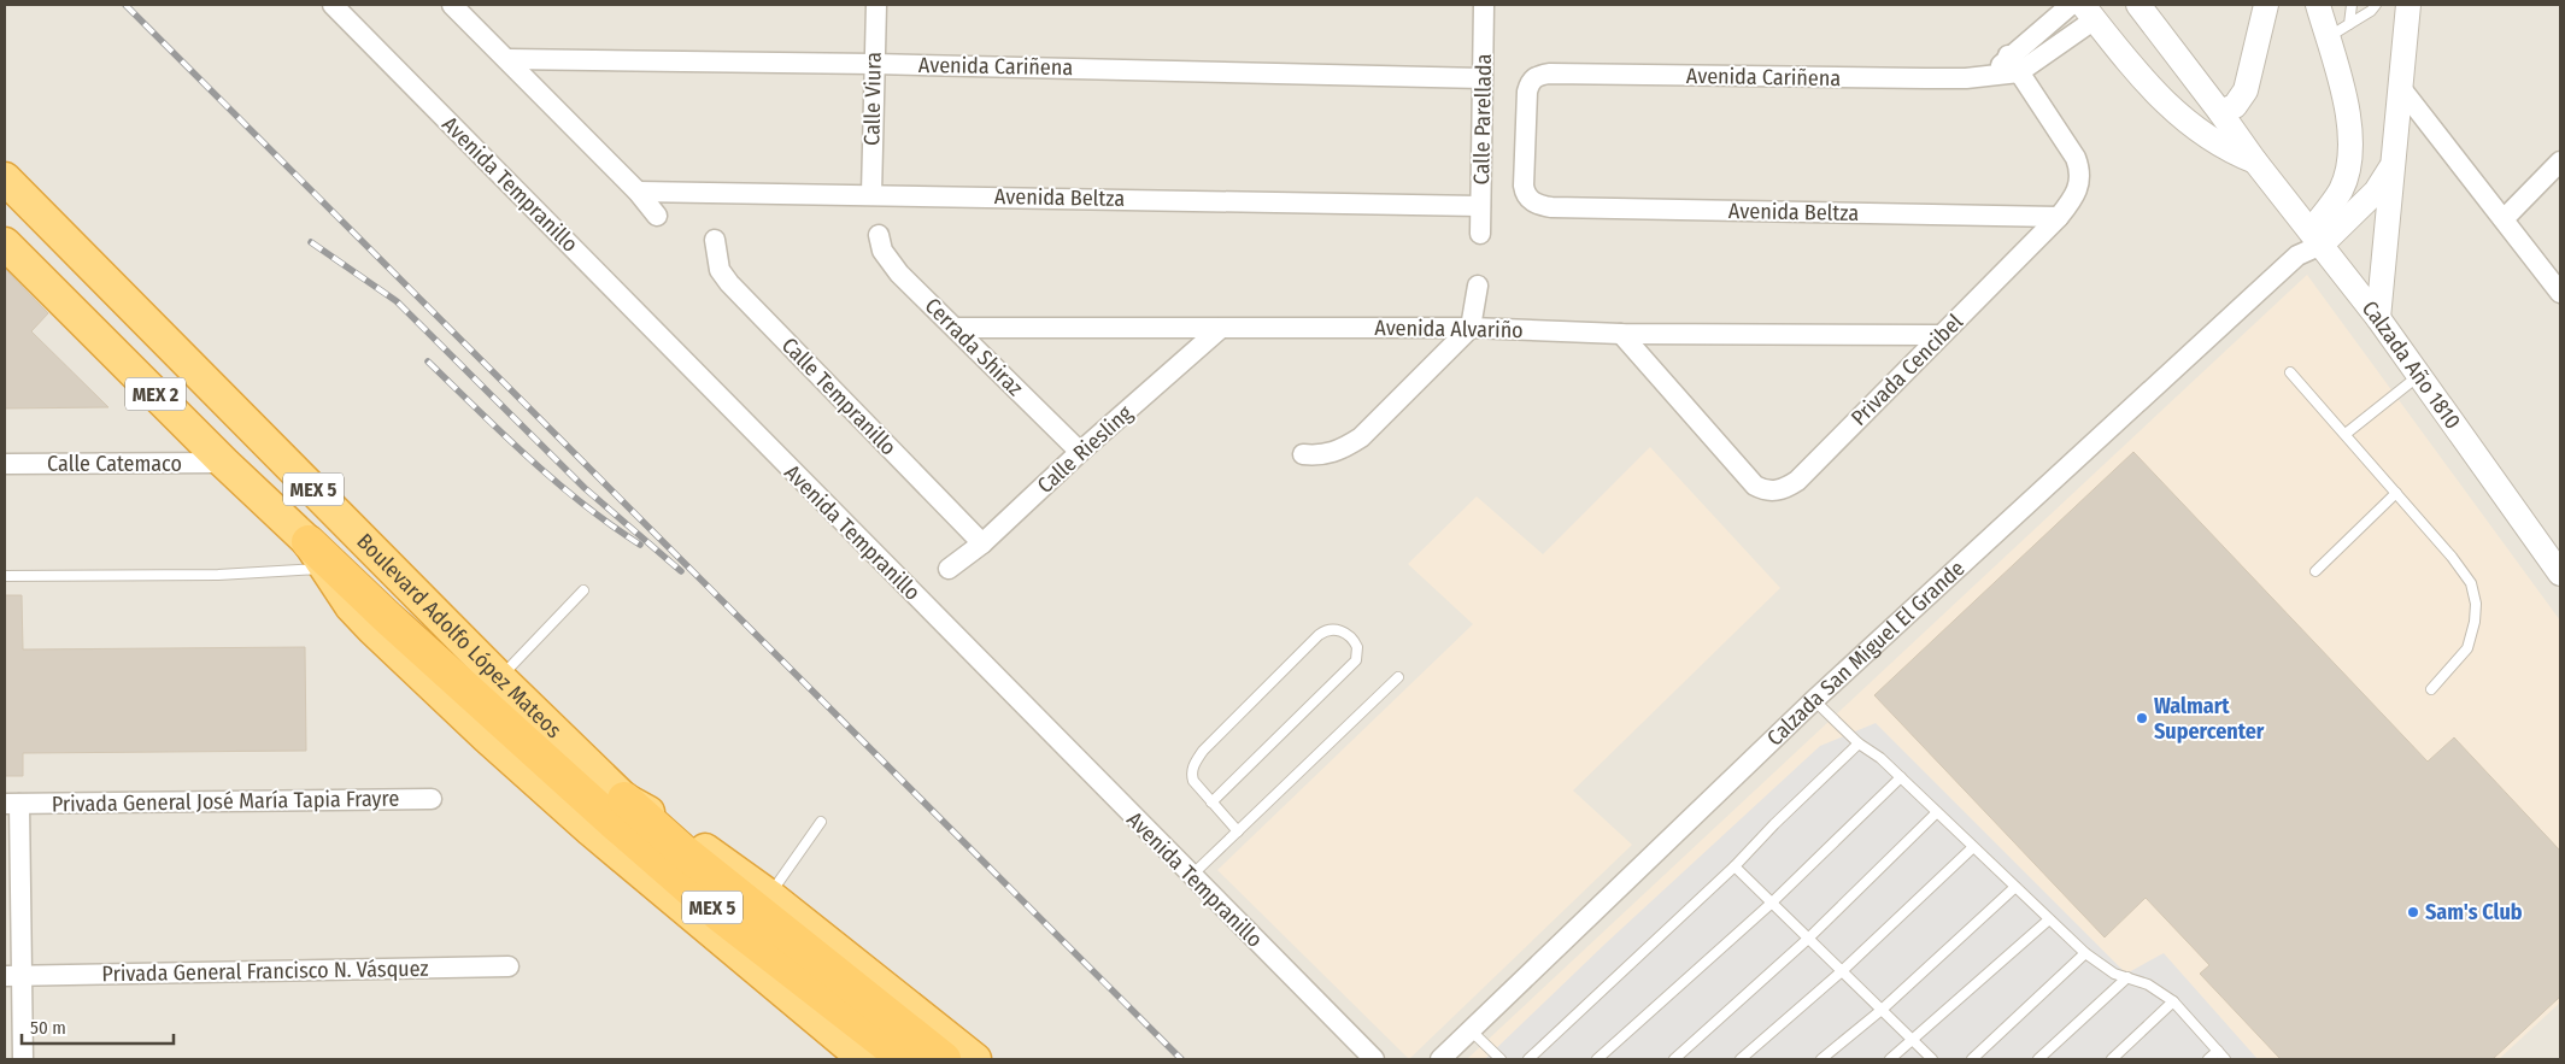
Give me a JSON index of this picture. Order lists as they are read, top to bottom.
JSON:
{
  "streets": {
    "highway": ["MEX 2", "MEX 5", "Boulevard Adolfo López Mateos"],
    "street": [
      "Avenida Cariñena",
      "Calle Viura",
      "Calle Parellada",
      "Avenida Tempranillo",
      "Avenida Beltza",
      "Avenida Alvariño",
      "Cerrada Shiraz",
      "Calzada Año 1810",
      "Privada Cencibel",
      "Calle Tempranillo",
      "Calle Riesling",
      "Calle Catemaco",
      "Calzada San Miguel El Grande",
      "Privada General José María Tapia Frayre",
      "Privada General Francisco N. Vásquez"
    ]
  },
  "crossings": [
    ["Avenida Cariñena", "Calle Viura"],
    ["Avenida Cariñena", "Calle Parellada"],
    ["Avenida Cariñena", "Avenida Beltza"],
    ["Avenida Cariñena", "Privada Cencibel"],
    ["Calle Viura", "Avenida Beltza"],
    ["Calle Parellada", "Avenida Beltza"],
    ["Avenida Beltza", "Privada Cencibel"],
    ["Avenida Alvariño", "Cerrada Shiraz"],
    ["Avenida Alvariño", "Privada Cencibel"],
    ["Avenida Alvariño", "Calle Riesling"],
    ["Cerrada Shiraz", "Calle Riesling"],
    ["Calzada Año 1810", "Calzada San Miguel El Grande"],
    ["Calle Tempranillo", "Calle Riesling"],
    ["Calle Catemaco", "Boulevard Adolfo López Mateos"]
  ],
  "places": ["Walmart Supercenter", "Sam's Club"],
  "scale_bar": "50 m"
}
